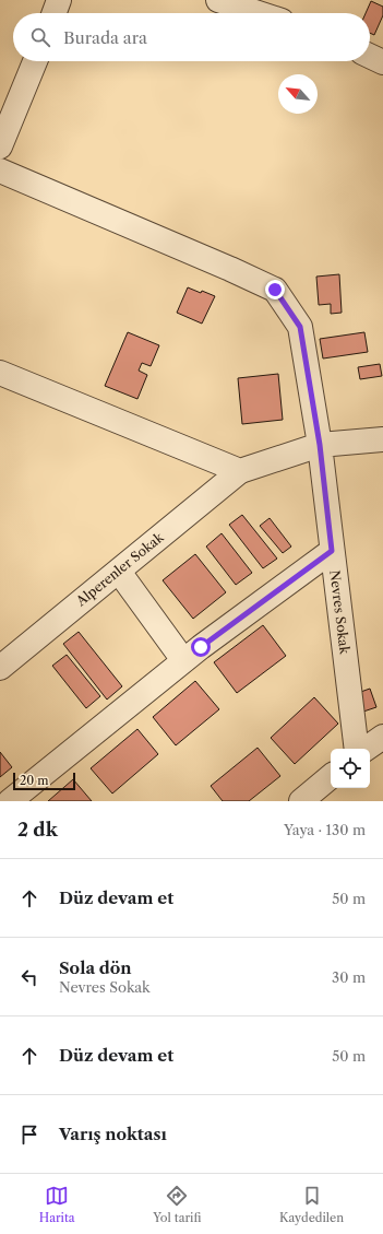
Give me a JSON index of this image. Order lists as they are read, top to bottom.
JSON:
{
  "streets": {
    "street": ["Alperenler Sokak", "Nevres Sokak"]
  },
  "scale_bar": "20 m",
  "north": "top left",
  "page": {
    "search": "Burada ara",
    "scale": "20 m",
    "heading": ["2 dk", "Yaya · 130 m"],
    "list": [
      ["Düz devam et", "50 m"],
      ["Sola dön", "Nevres Sokak", "30 m"],
      ["Düz devam et", "50 m"],
      "Varış noktası"
    ],
    "nav": ["Harita", "Yol tarifi", "Kaydedilen"]
  }
}
